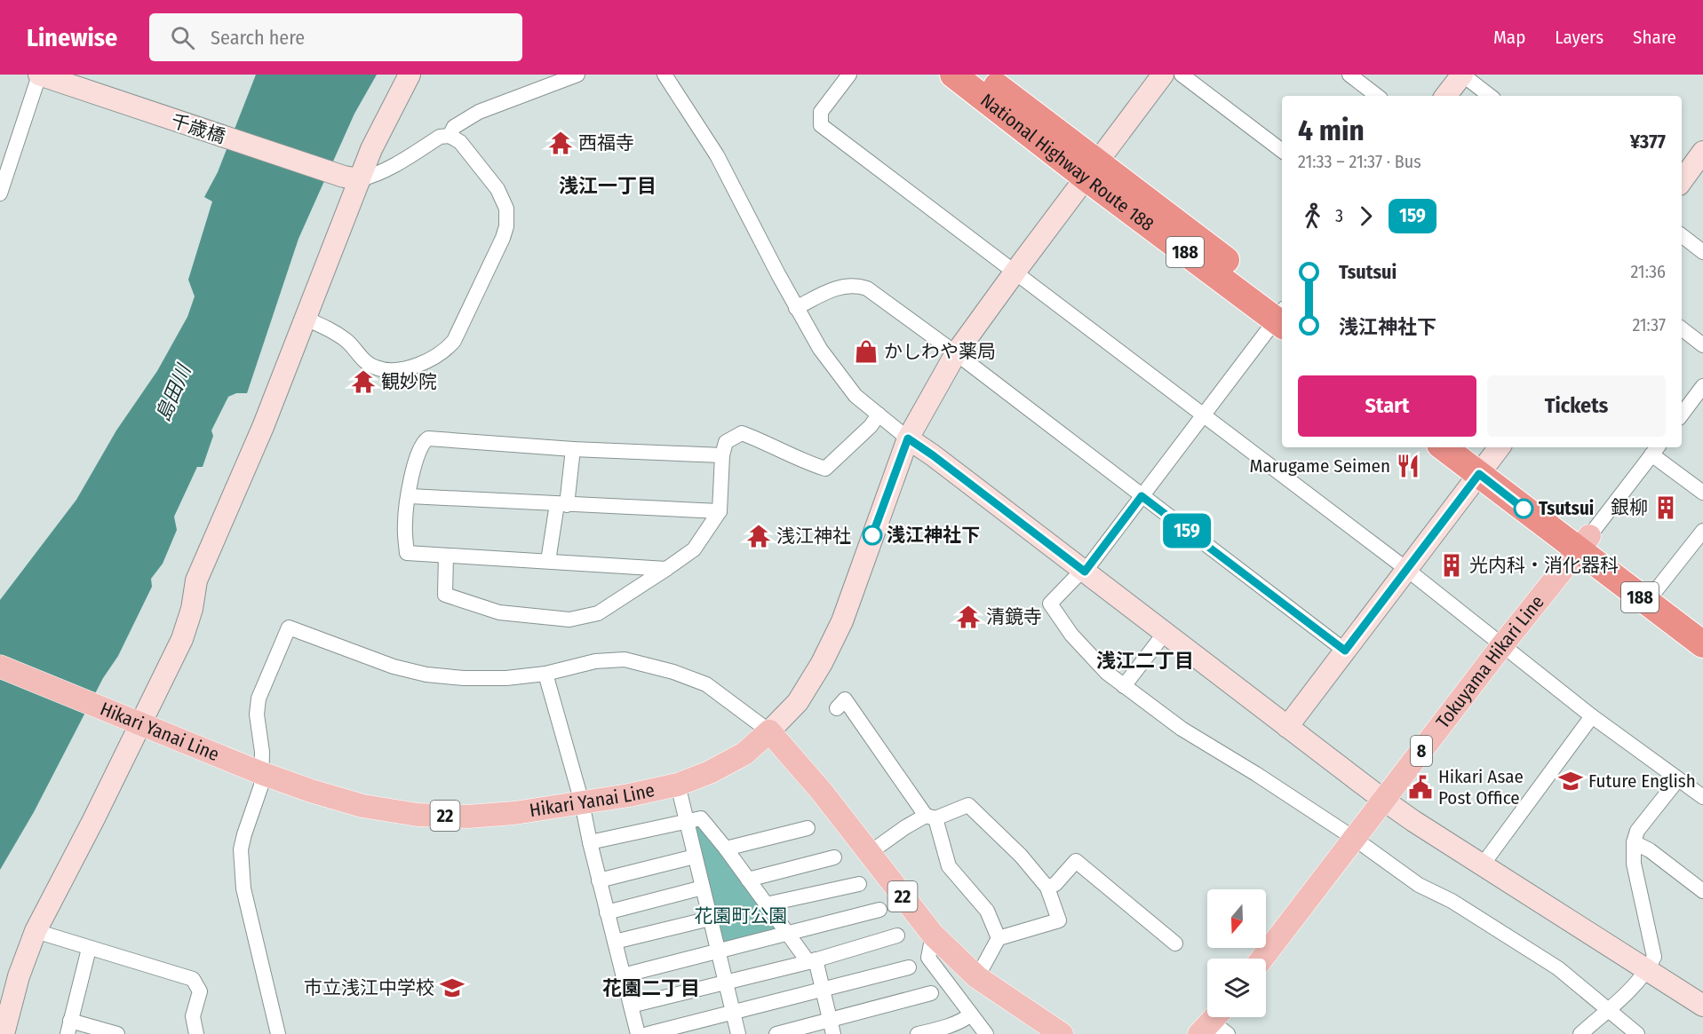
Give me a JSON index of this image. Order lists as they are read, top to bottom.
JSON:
{
  "streets": {
    "highway": ["National Highway Route 188", "188"],
    "main road": [
      "Tokuyama Hikari Line",
      "Hikari Yanai Line",
      "8",
      "22"
    ],
    "street": ["千歳橋"]
  },
  "crossings": [
    ["188", "Tokuyama Hikari Line"],
    ["Hikari Yanai Line", "22"]
  ],
  "districts": ["浅江一丁目", "浅江二丁目", "花園二丁目"],
  "water": ["島田川"],
  "parks": ["花園町公園"],
  "places": {
    "temple": [
      "西福寺",
      "観妙院",
      "浅江神社",
      "清鏡寺"
    ],
    "shop": ["かしわや薬局"],
    "restaurant": ["Marugame Seimen"],
    "building": ["銀柳", "光内科・消化器科"],
    "other": ["Tsutsui", "浅江神社下"],
    "school or university": ["Future English", "市立浅江中学校"],
    "public building": ["Hikari Asae Post Office"]
  },
  "lines": ["bus line 159"],
  "north": "bottom",
  "page": {
    "header": "Linewise",
    "search": "Search here",
    "nav": ["Map", "Layers", "Share"],
    "on_map": "159",
    "heading": ["4 min", "21:33 – 21:37 · Bus", "¥377"],
    "legs": ["3", "159"],
    "list": [
      {
        "name": "Tsutsui",
        "value": "21:36"
      },
      {
        "name": "浅江神社下",
        "value": "21:37"
      }
    ],
    "buttons": ["Start", "Tickets"]
  }
}
